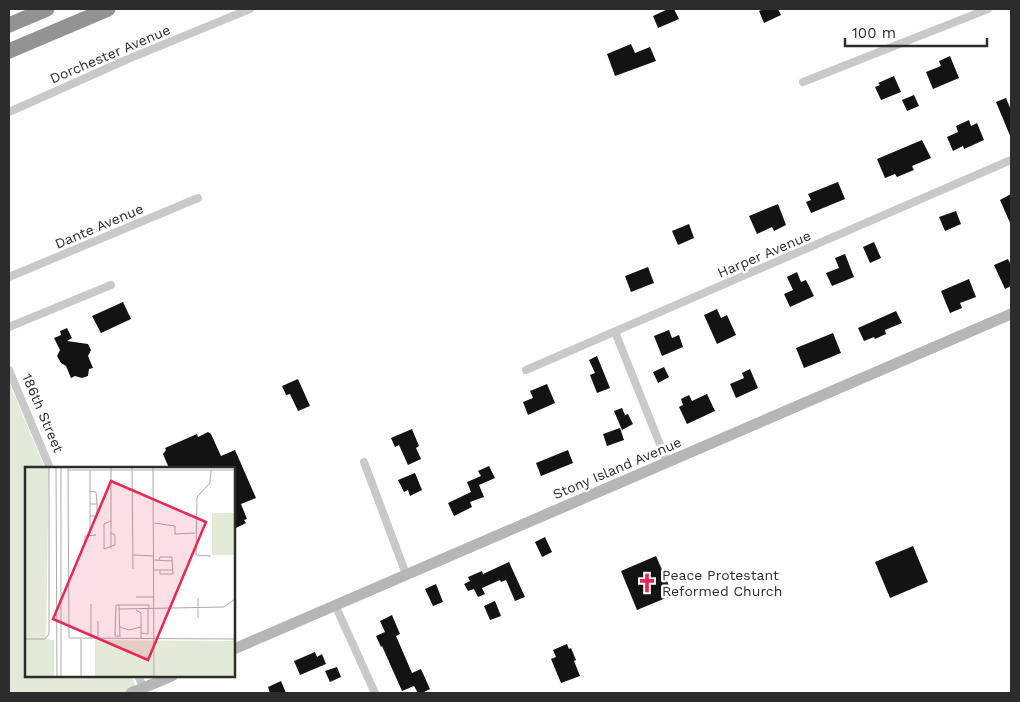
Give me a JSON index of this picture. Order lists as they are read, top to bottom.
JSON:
{
  "streets": {
    "street": [
      "Dorchester Avenue",
      "Dante Avenue",
      "Harper Avenue",
      "186th Street",
      "Stony Island Avenue"
    ]
  },
  "places": {
    "church": ["Peace Protestant Reformed Church"]
  },
  "scale_bar": "100 m"
}
